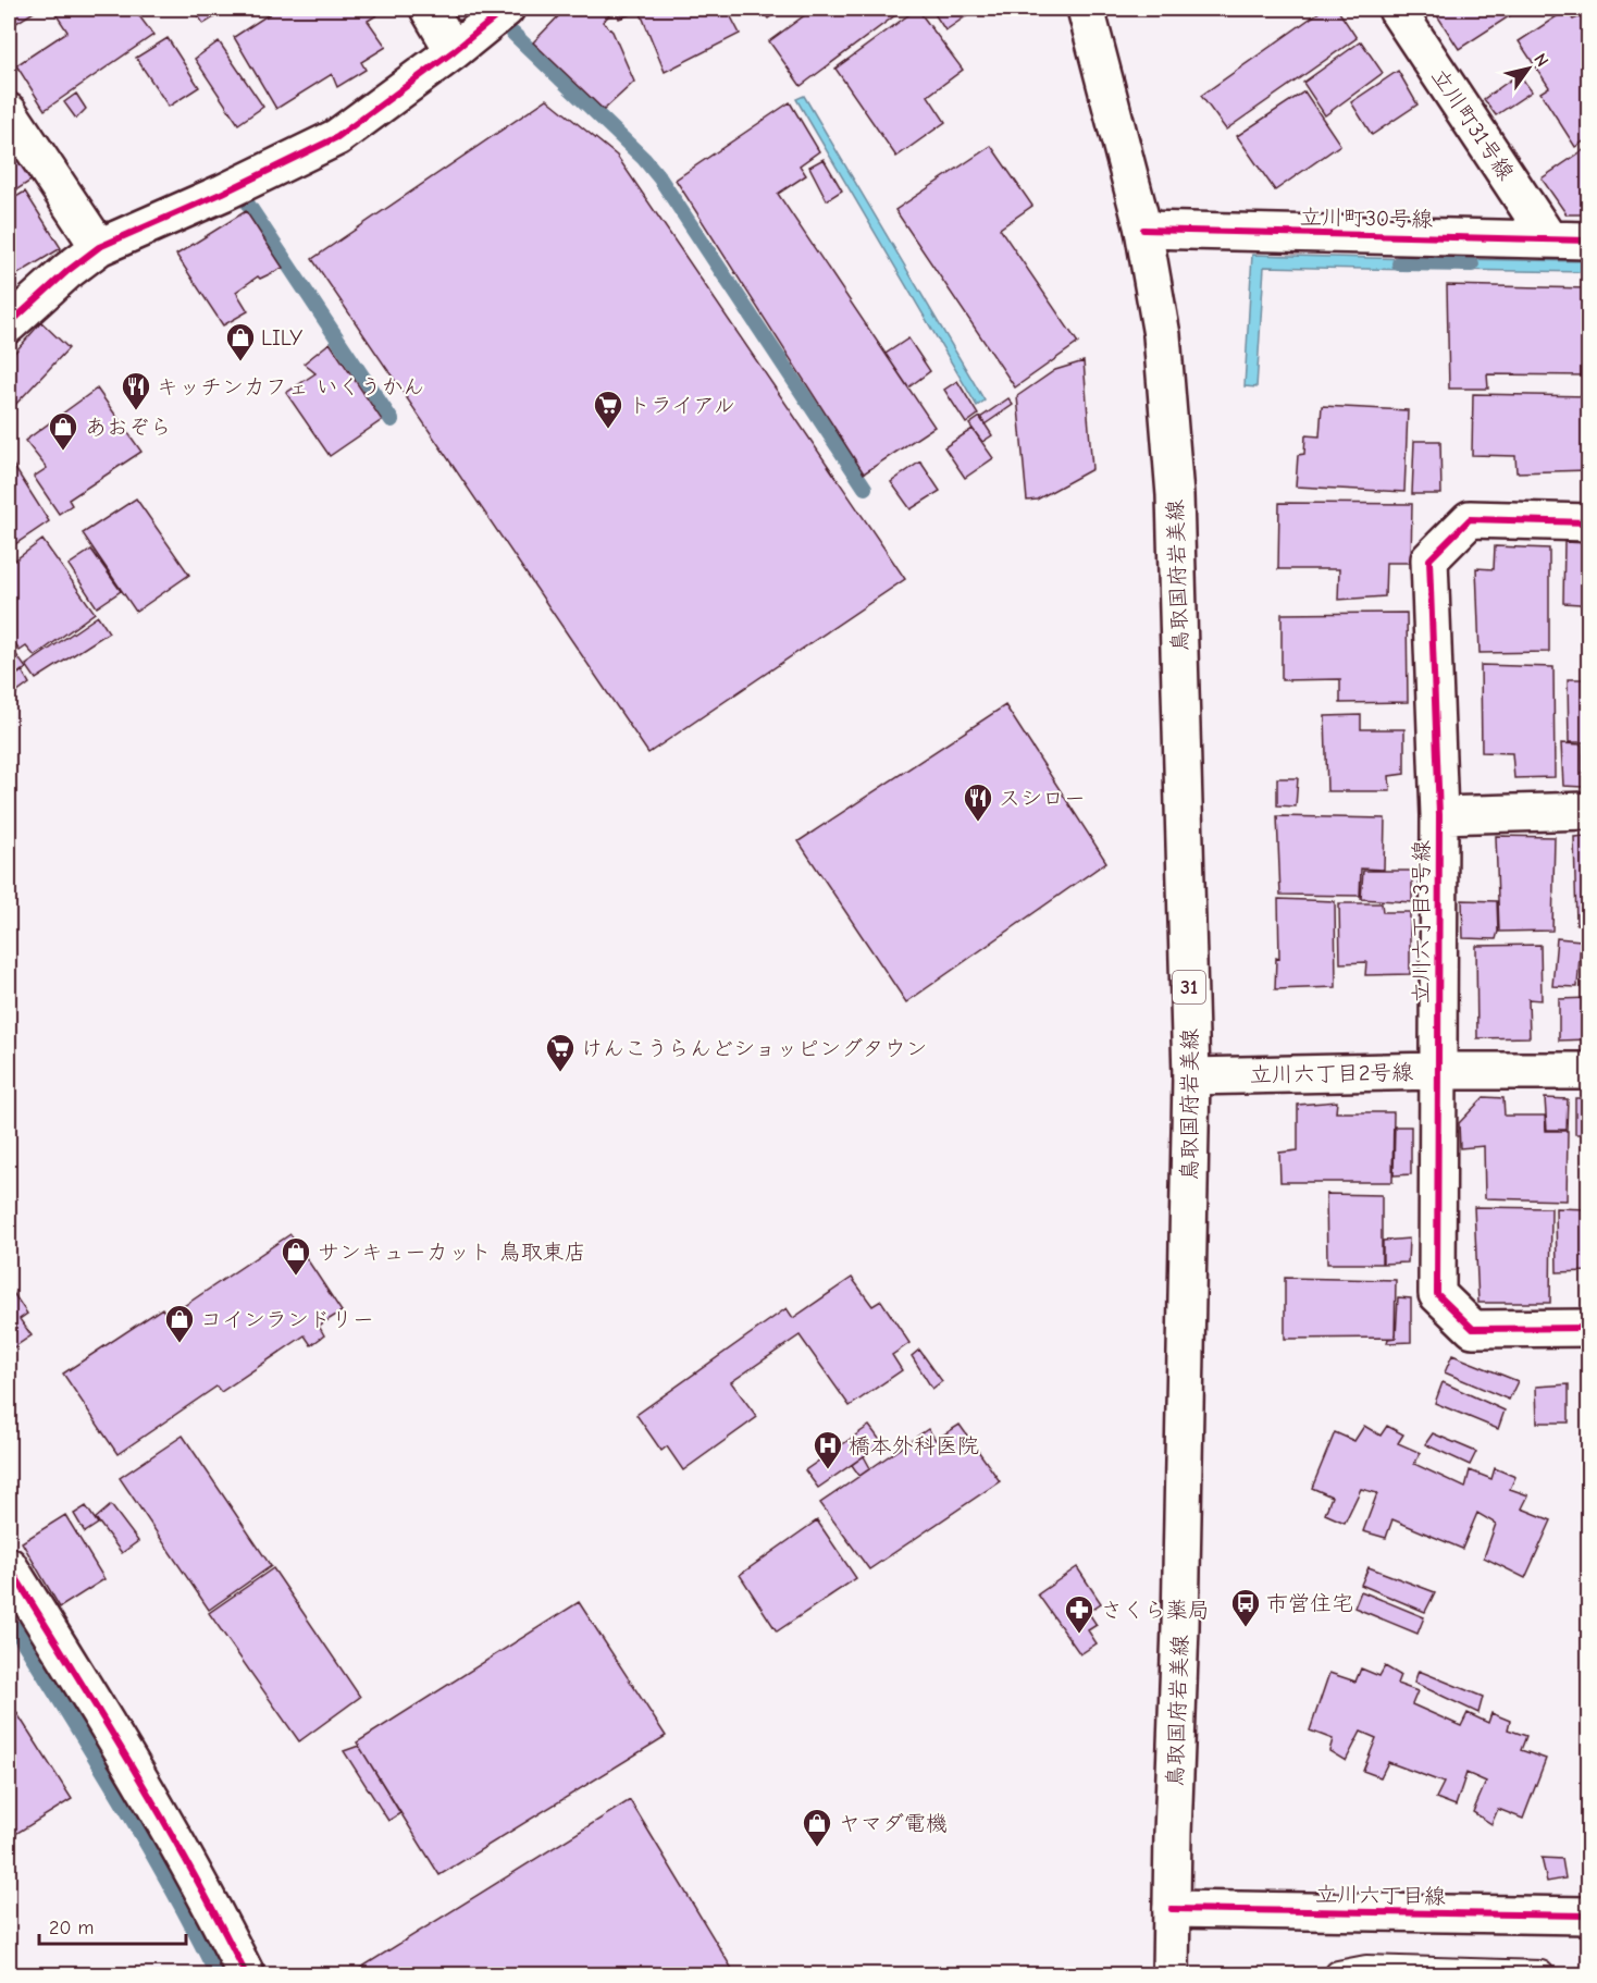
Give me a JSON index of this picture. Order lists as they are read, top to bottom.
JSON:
{
  "streets": {
    "street": [
      "立川町31号線",
      "立川町30号線",
      "鳥取国府岩美線",
      "立川六丁目3号線",
      "31",
      "立川六丁目2号線",
      "立川六丁目線"
    ]
  },
  "crossings": [
    ["立川町31号線", "立川町30号線"],
    ["立川町30号線", "鳥取国府岩美線"],
    ["鳥取国府岩美線", "立川六丁目2号線"],
    ["鳥取国府岩美線", "立川六丁目線"],
    ["立川六丁目3号線", "立川六丁目2号線"]
  ],
  "places": {
    "shop": [
      "LILY",
      "あおぞら",
      "サンキューカット 鳥取東店",
      "コインランドリー",
      "ヤマダ電機"
    ],
    "restaurant": ["キッチンカフェ いくうかん", "スシロー"],
    "supermarket": ["トライアル", "けんこうらんどショッピングタウン"],
    "hospital": ["橋本外科医院"],
    "bus stop": ["市営住宅"],
    "pharmacy": ["さくら薬局"]
  },
  "scale_bar": "20 m",
  "north": "top right"
}
